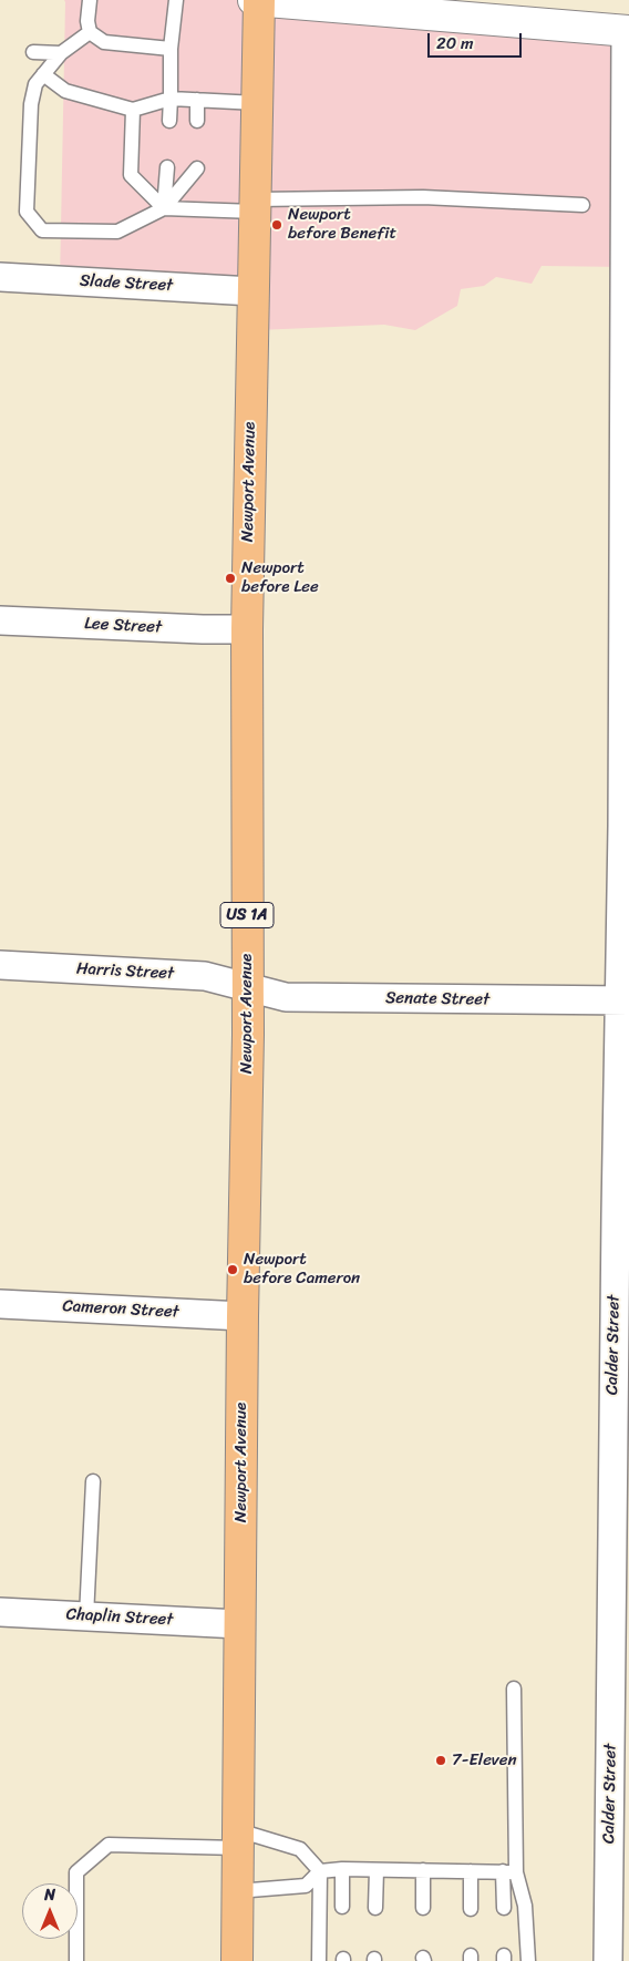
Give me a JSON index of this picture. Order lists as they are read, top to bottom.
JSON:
{
  "streets": {
    "main road": ["Newport Avenue", "US 1A"],
    "street": [
      "Slade Street",
      "Lee Street",
      "Harris Street",
      "Senate Street",
      "Cameron Street",
      "Calder Street",
      "Chaplin Street"
    ]
  },
  "crossings": [
    ["Slade Street", "Newport Avenue"],
    ["Newport Avenue", "Lee Street"],
    ["Newport Avenue", "Harris Street"],
    ["Newport Avenue", "Senate Street"],
    ["Newport Avenue", "Cameron Street"],
    ["Newport Avenue", "Chaplin Street"],
    ["Harris Street", "Senate Street"],
    ["Senate Street", "Calder Street"]
  ],
  "places": [
    "Newport before Benefit",
    "Newport before Lee",
    "Newport before Cameron",
    "7-Eleven"
  ],
  "scale_bar": "20 m",
  "north": "top"
}
